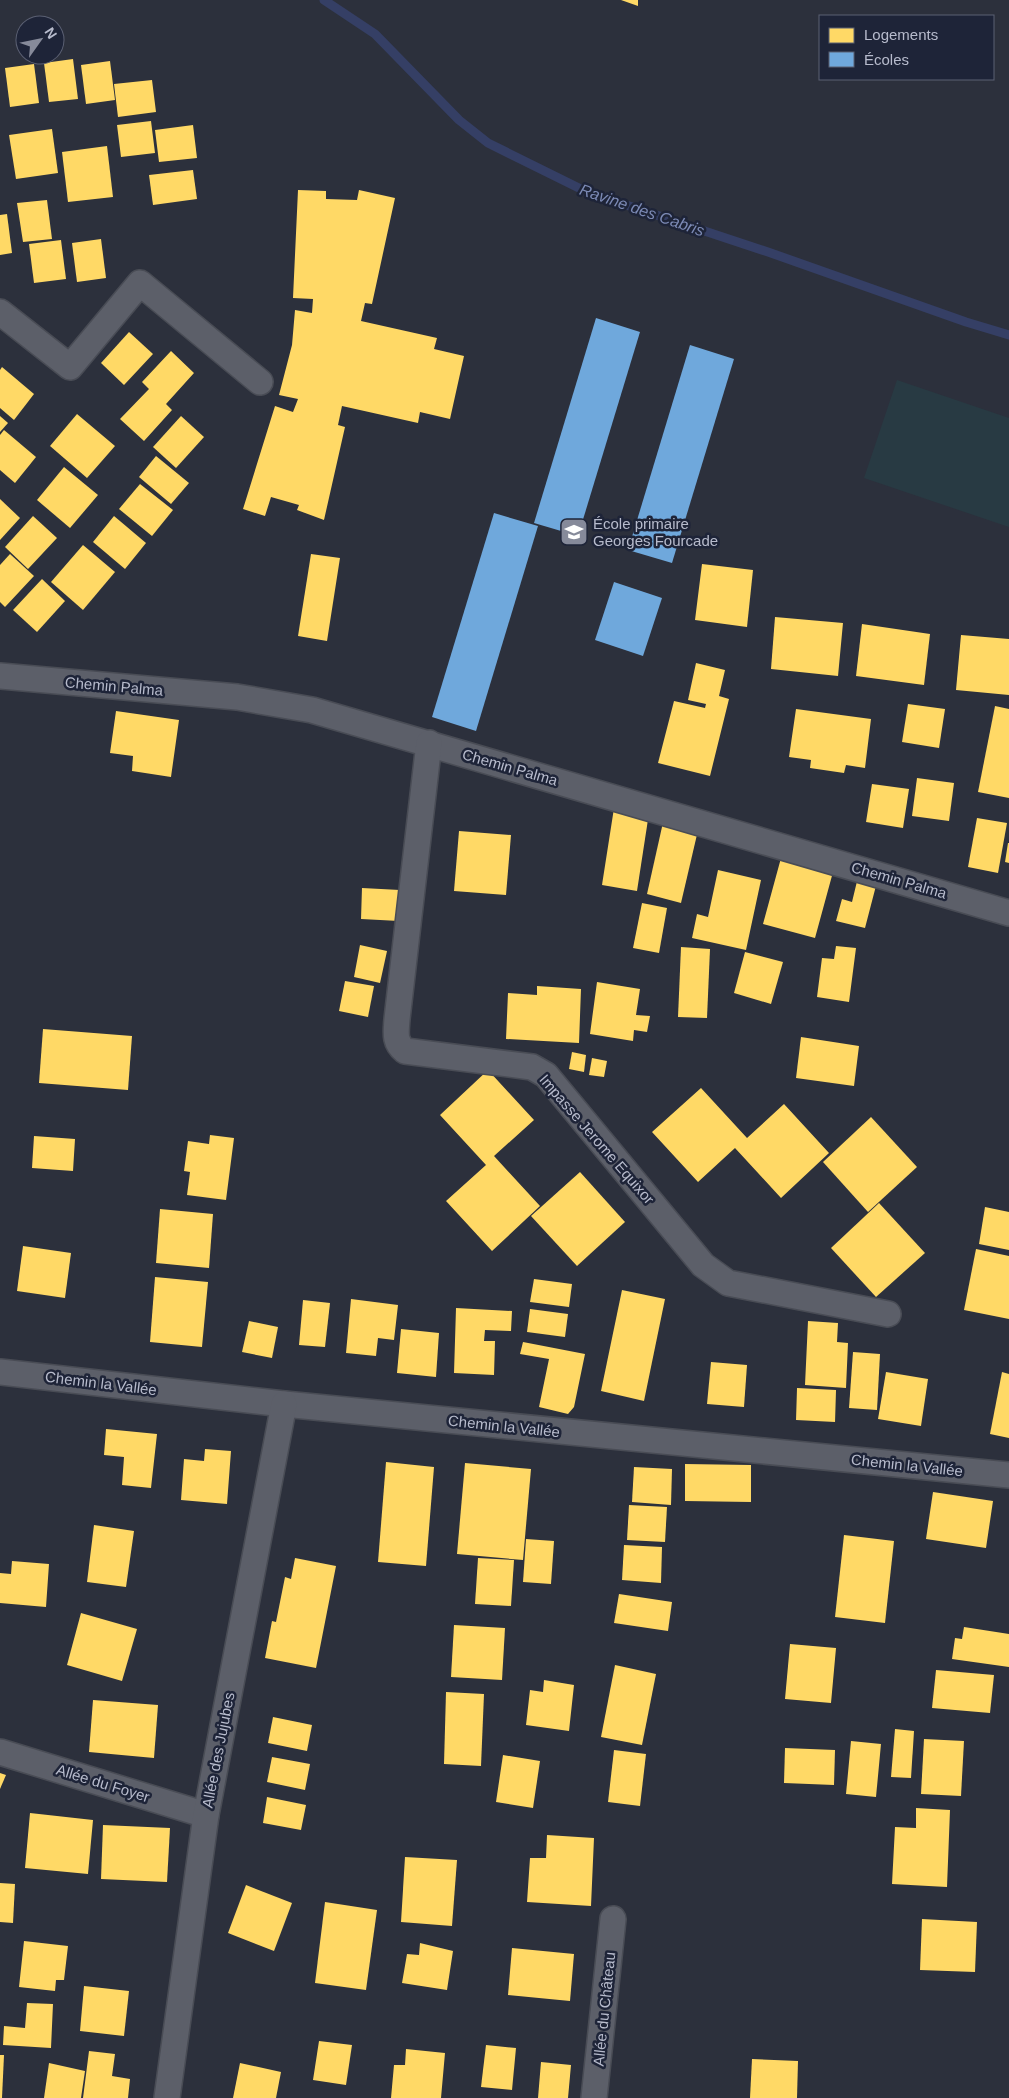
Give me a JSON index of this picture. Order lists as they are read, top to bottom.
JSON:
{
  "streets": {
    "street": [
      "Chemin Palma",
      "Impasse Jerome Equixor",
      "Chemin la Vallée",
      "Allée des Jujubes",
      "Allée du Foyer",
      "Allée du Château"
    ]
  },
  "crossings": [
    ["Chemin Palma", "Impasse Jerome Equixor"],
    ["Chemin la Vallée", "Allée des Jujubes"],
    ["Allée des Jujubes", "Allée du Foyer"]
  ],
  "water": ["Ravine des Cabris"],
  "places": {
    "school or university": ["École primaire Georges Fourcade"]
  },
  "legend": ["Logements", "Écoles"],
  "north": "top right"
}
